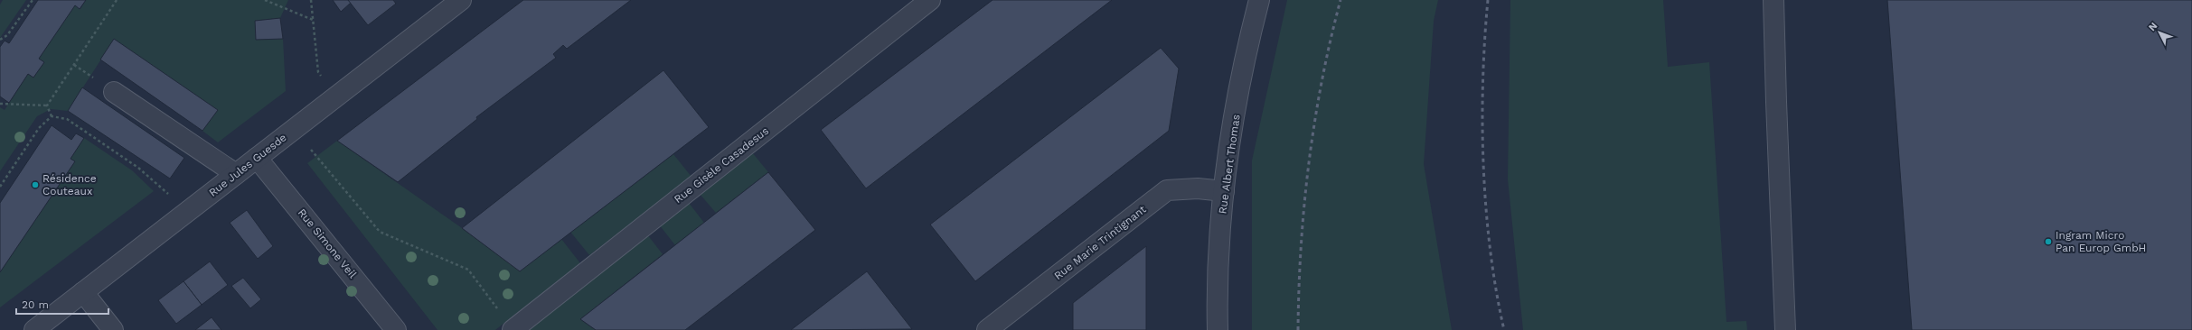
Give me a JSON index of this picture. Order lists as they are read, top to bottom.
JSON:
{
  "streets": {
    "street": [
      "Rue Albert Thomas",
      "Rue Jules Guesde",
      "Rue Gisèle Casadesus",
      "Rue Marie Trintignant",
      "Rue Simone Veil"
    ]
  },
  "crossings": [
    ["Rue Albert Thomas", "Rue Marie Trintignant"],
    ["Rue Jules Guesde", "Rue Simone Veil"]
  ],
  "places": ["Résidence Couteaux", "Ingram Micro Pan Europ GmbH"],
  "scale_bar": "20 m",
  "north": "top left"
}
